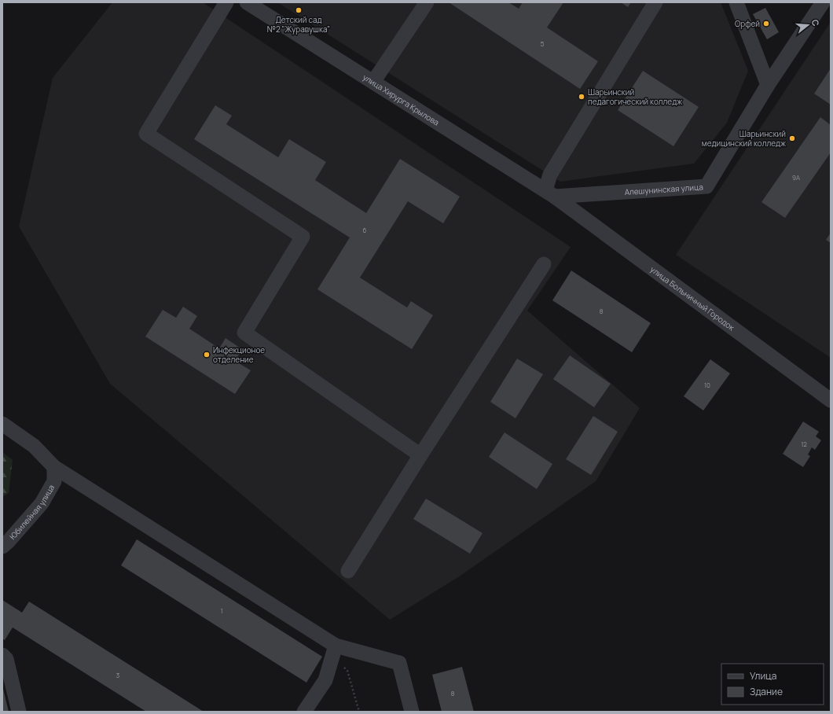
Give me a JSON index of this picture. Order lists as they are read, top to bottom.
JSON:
{
  "streets": {
    "street": [
      "улица Хирурга Крылова",
      "Алешунинская улица",
      "улица Больничный Городок",
      "Юбилейная улица"
    ]
  },
  "crossings": [
    ["улица Хирурга Крылова", "Алешунинская улица"],
    ["улица Хирурга Крылова", "улица Больничный Городок"],
    ["Алешунинская улица", "улица Больничный Городок"]
  ],
  "places": [
    "Детский сад №2 \"Журавушка\"",
    "Орфей",
    "Шарьинский педагогический колледж",
    "Шарьинский медицинский колледж",
    "Инфекционое отделение"
  ],
  "house_numbers": [
    "5",
    "9А",
    "6",
    "8",
    "10",
    "12",
    "1",
    "3",
    "8"
  ],
  "legend": ["Улица", "Здание"],
  "north": "right"
}
